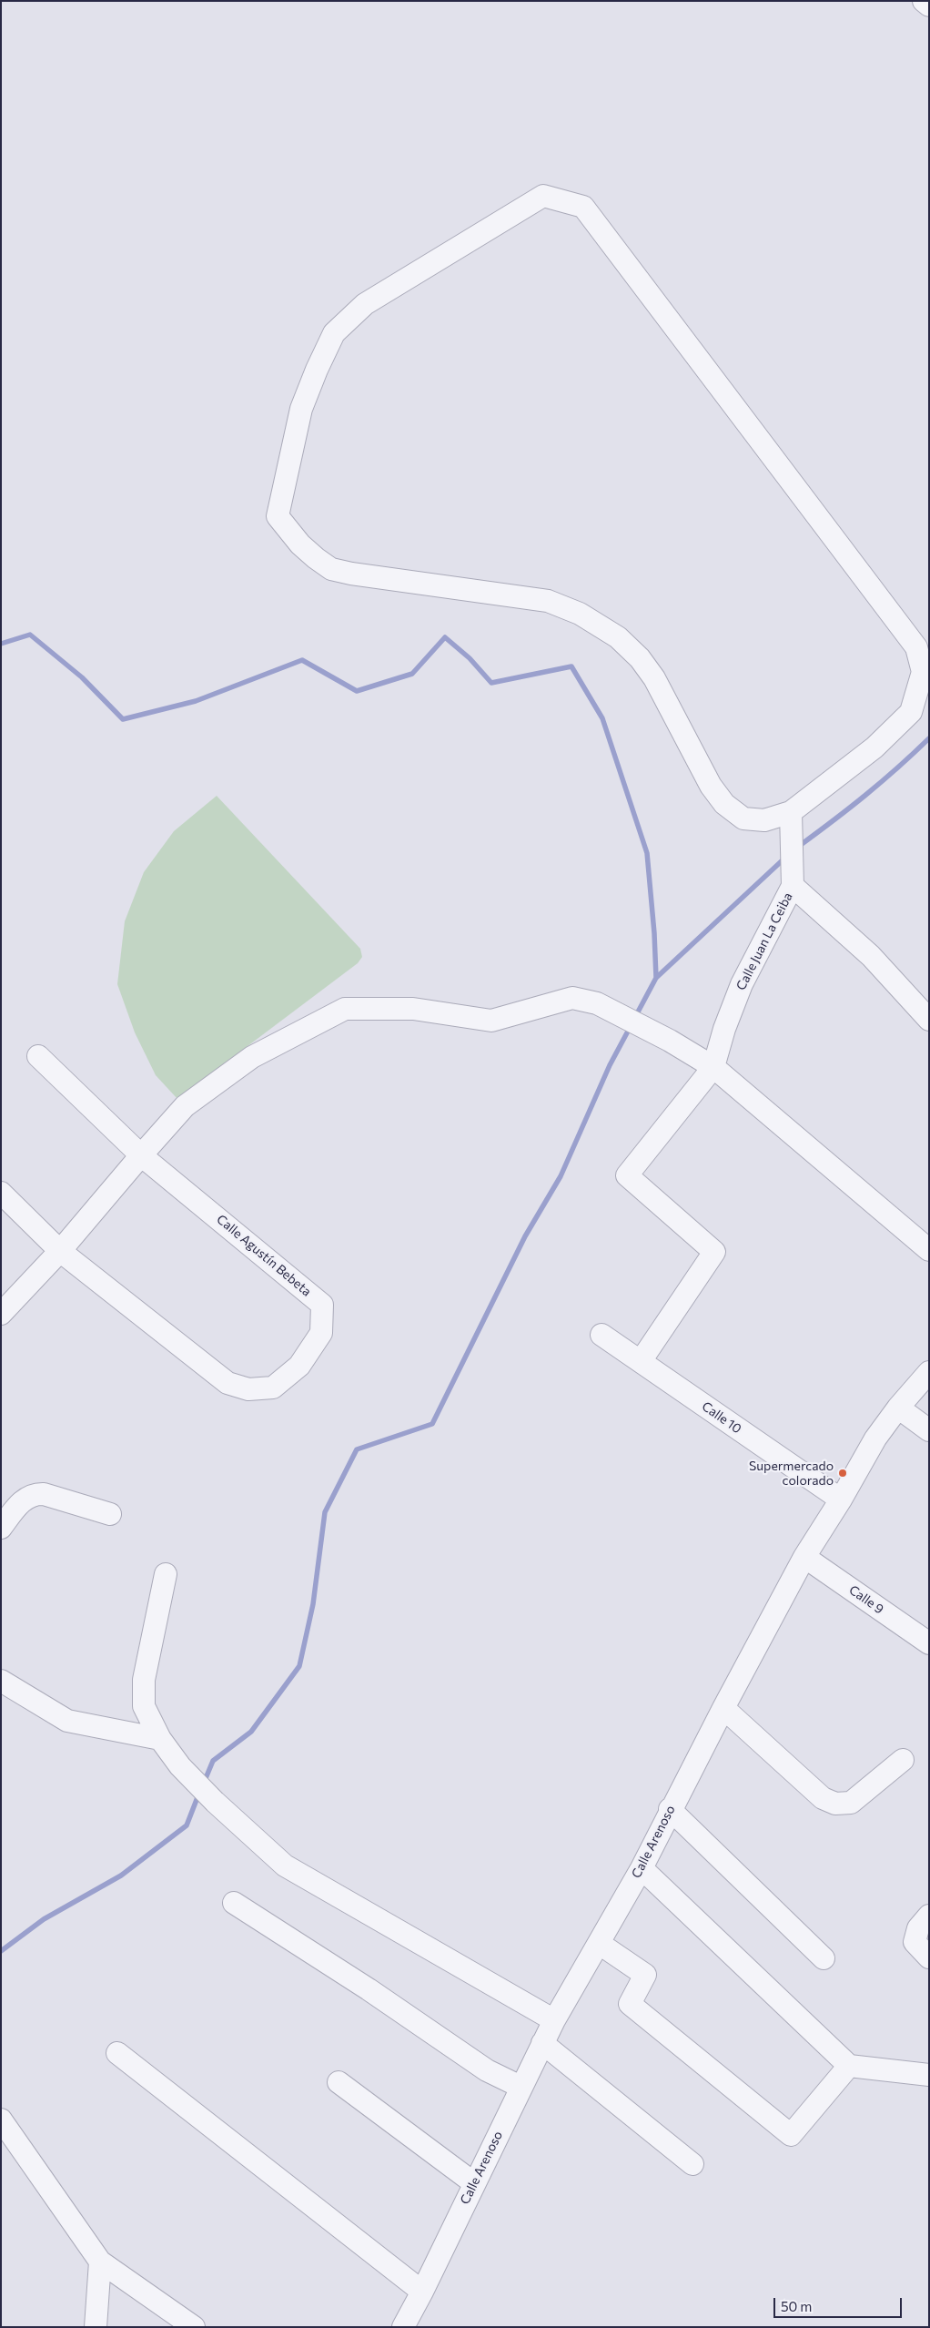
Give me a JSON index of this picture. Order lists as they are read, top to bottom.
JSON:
{
  "streets": {
    "street": [
      "Calle Juan La Ceiba",
      "Calle Agustín Bebeta",
      "Calle 10",
      "Calle 9",
      "Calle Arenoso"
    ]
  },
  "crossings": [
    ["Calle 10", "Calle Arenoso"],
    ["Calle 9", "Calle Arenoso"]
  ],
  "places": ["Supermercado colorado"],
  "scale_bar": "50 m"
}
